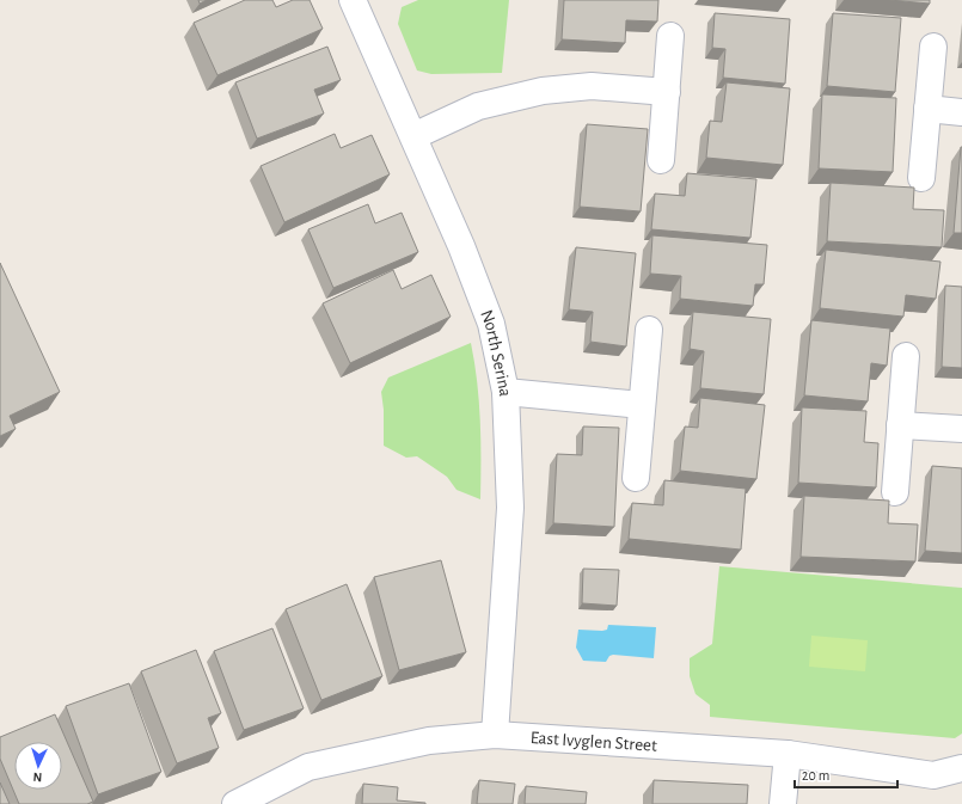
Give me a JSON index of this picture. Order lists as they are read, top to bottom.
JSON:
{
  "streets": {
    "street": ["North Serina", "East Ivyglen Street"]
  },
  "crossings": [
    ["North Serina", "East Ivyglen Street"]
  ],
  "scale_bar": "20 m",
  "north": "bottom"
}
